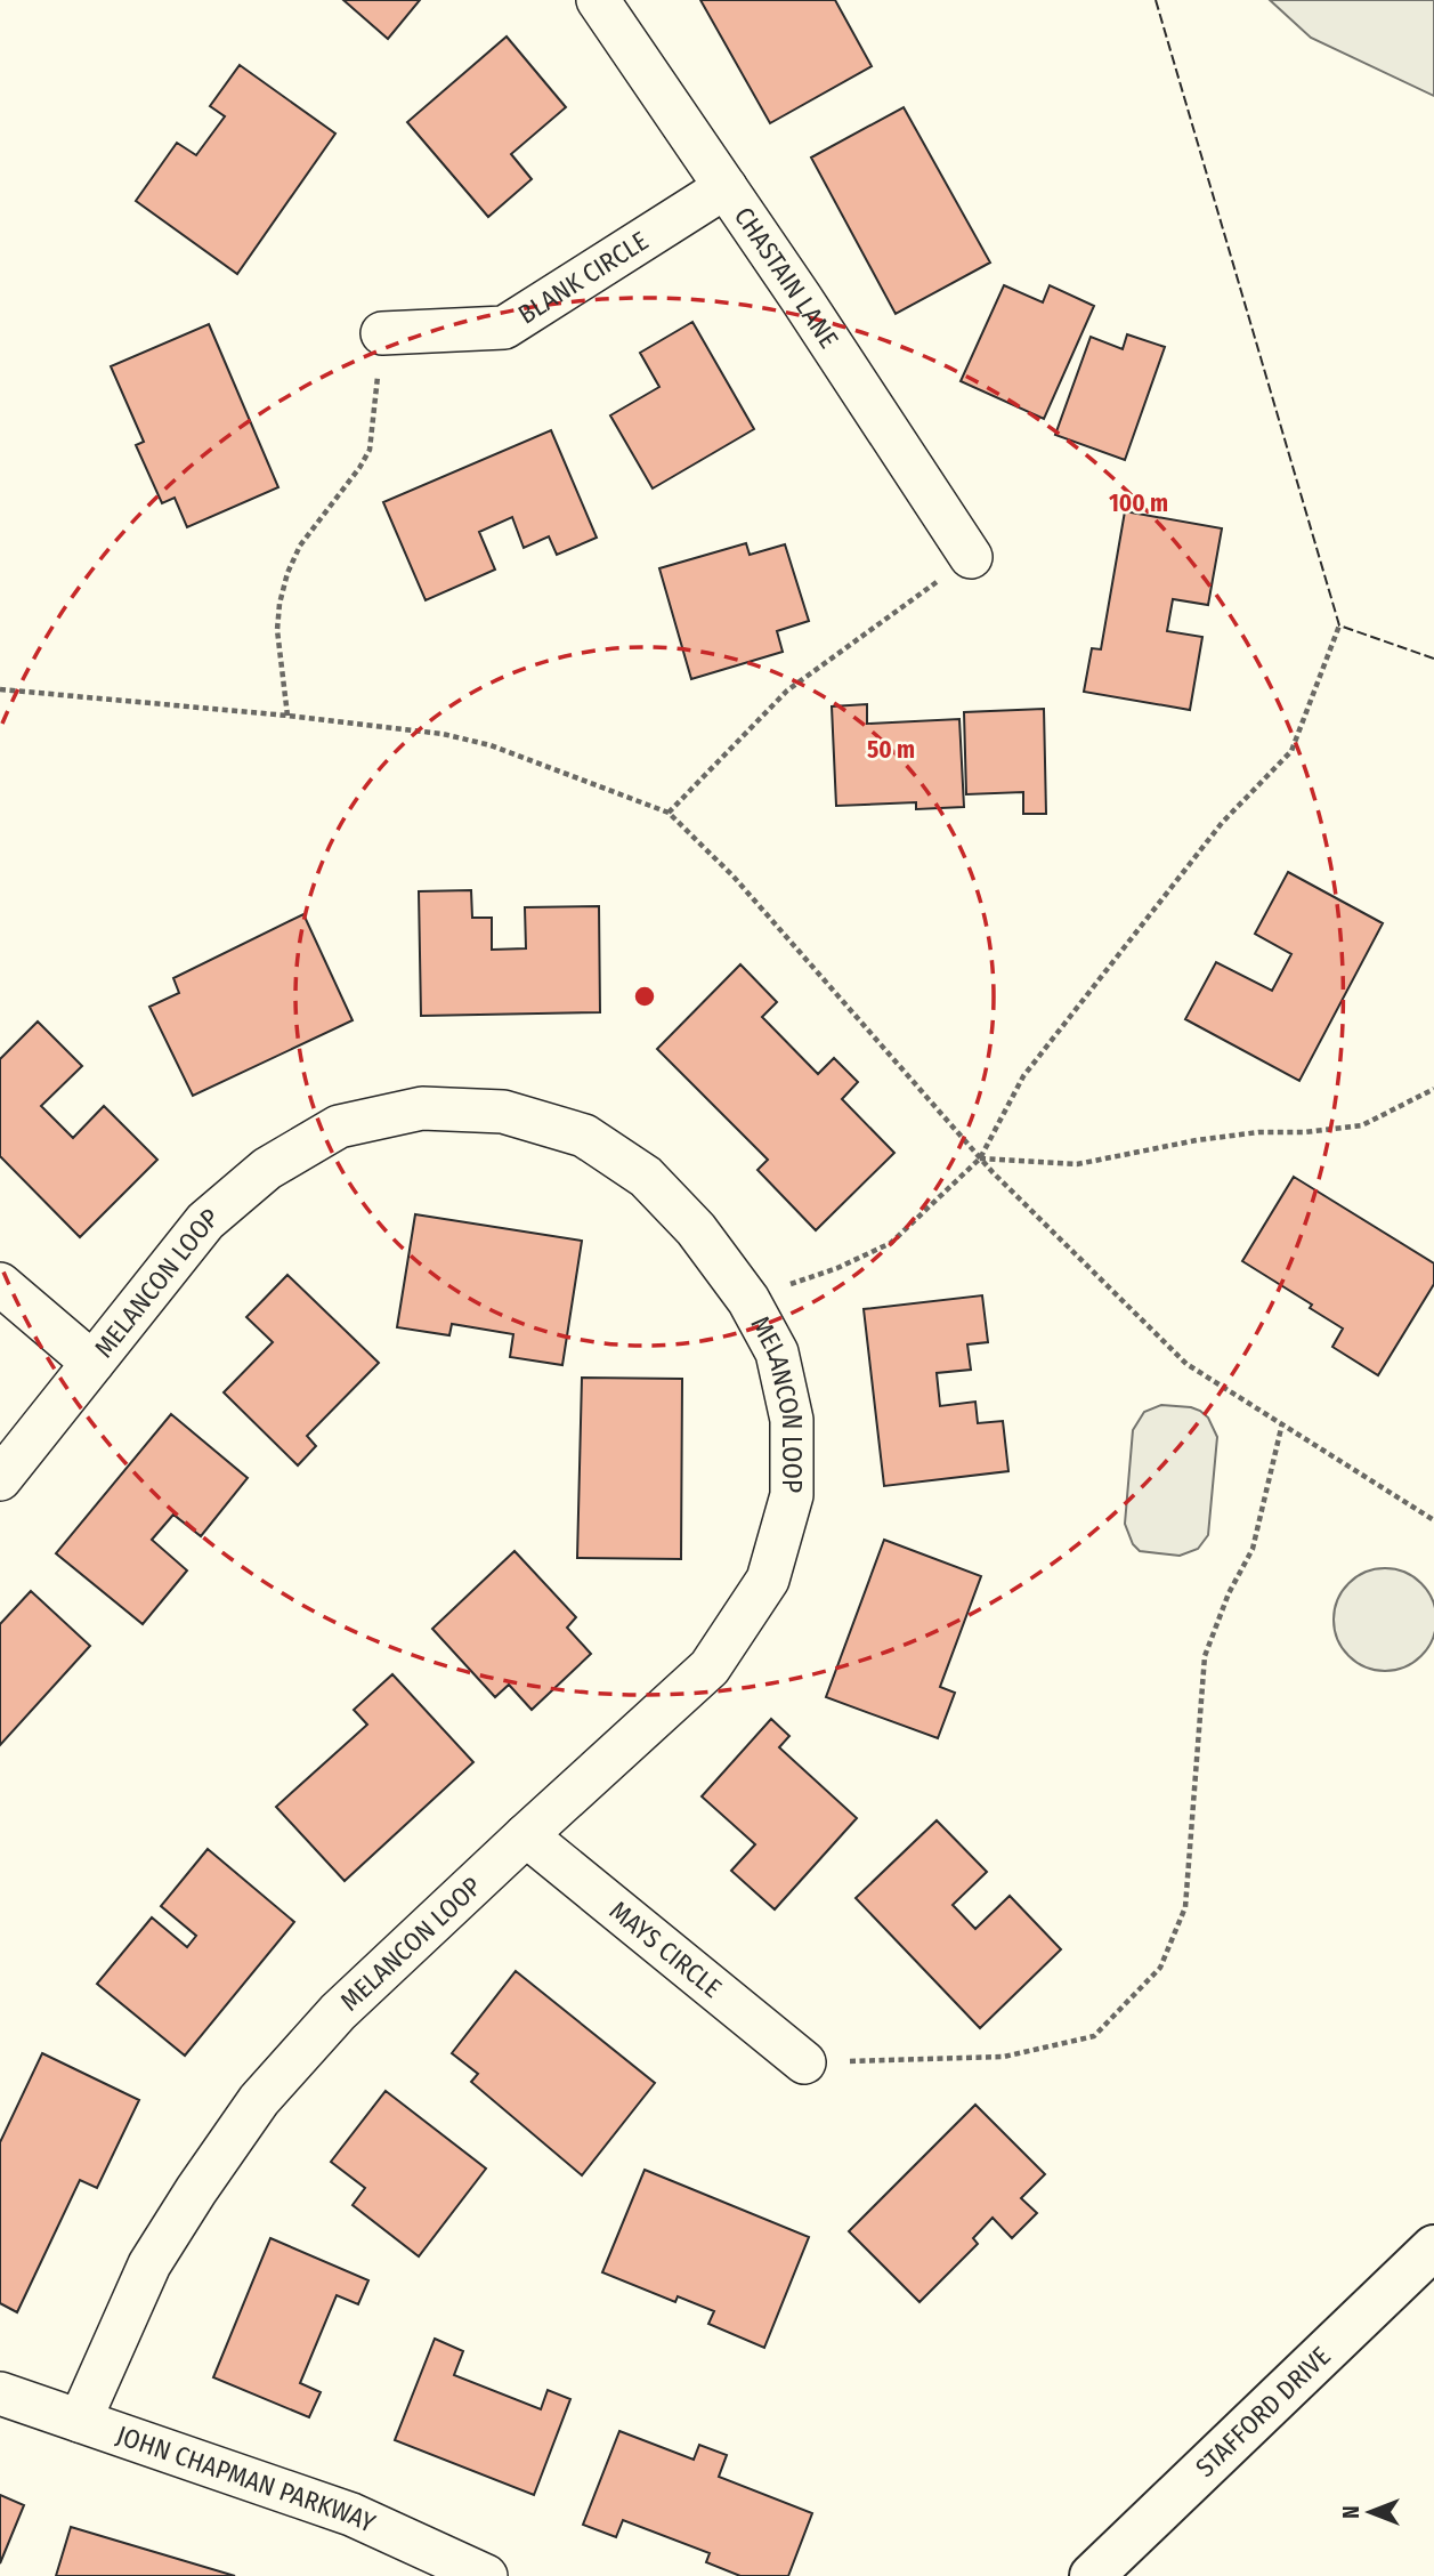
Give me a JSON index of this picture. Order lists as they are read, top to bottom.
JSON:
{
  "streets": {
    "street": [
      "BLANK CIRCLE",
      "CHASTAIN LANE",
      "MELANCON LOOP",
      "MAYS CIRCLE",
      "STAFFORD DRIVE",
      "JOHN CHAPMAN PARKWAY"
    ]
  },
  "crossings": [
    ["BLANK CIRCLE", "CHASTAIN LANE"],
    ["MELANCON LOOP", "MAYS CIRCLE"],
    ["MELANCON LOOP", "JOHN CHAPMAN PARKWAY"]
  ],
  "north": "left",
  "rings": ["100 m", "50 m"]
}
